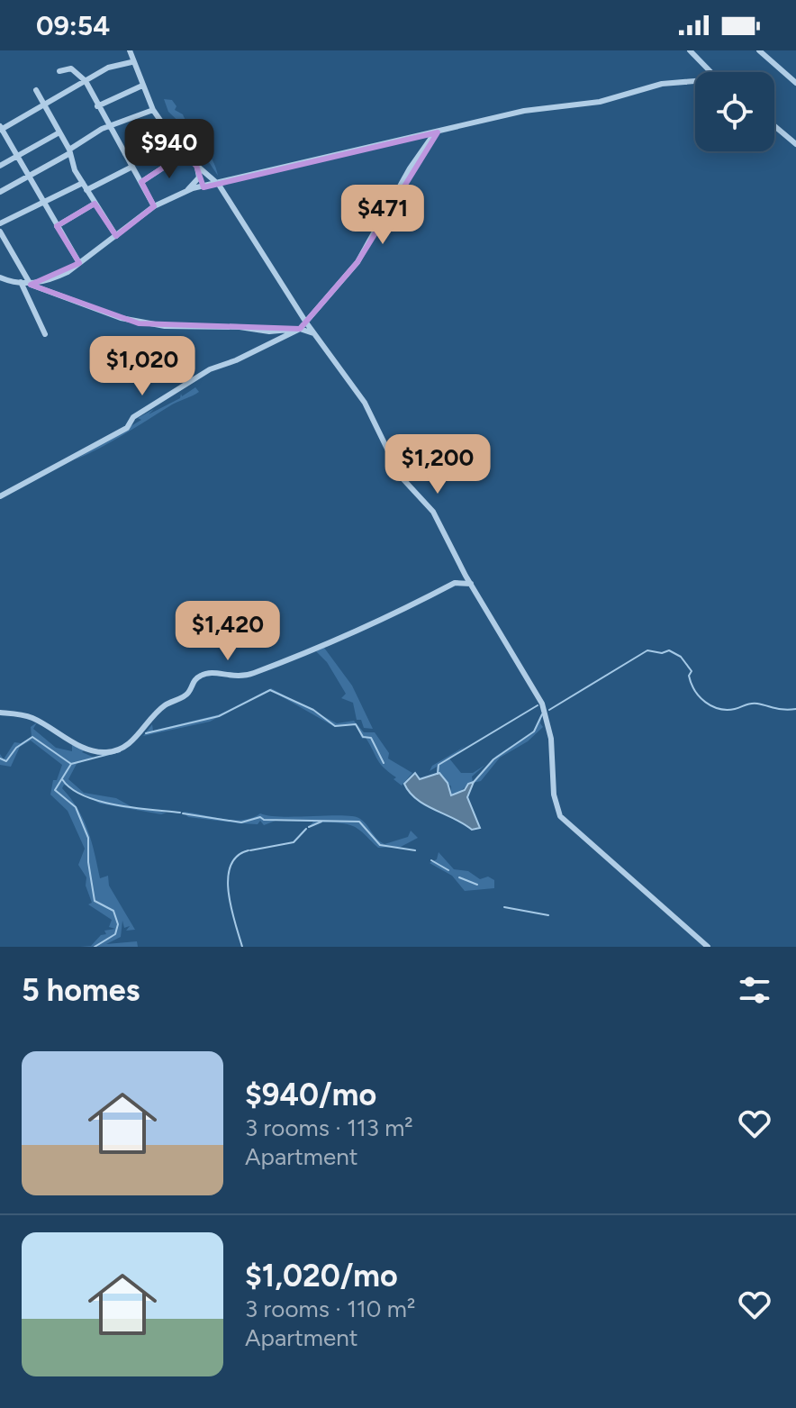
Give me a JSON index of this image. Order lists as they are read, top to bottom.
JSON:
{
  "page": {
    "status": "09:54",
    "price": [
      "$940",
      "$471",
      "$1,020",
      "$1,200",
      "$1,420"
    ],
    "heading": "5 homes",
    "list": [
      {
        "name": "$940/mo",
        "note": "3 rooms · 113 m² · Apartment"
      },
      {
        "name": "$1,020/mo",
        "note": "3 rooms · 110 m² · Apartment"
      }
    ]
  }
}
